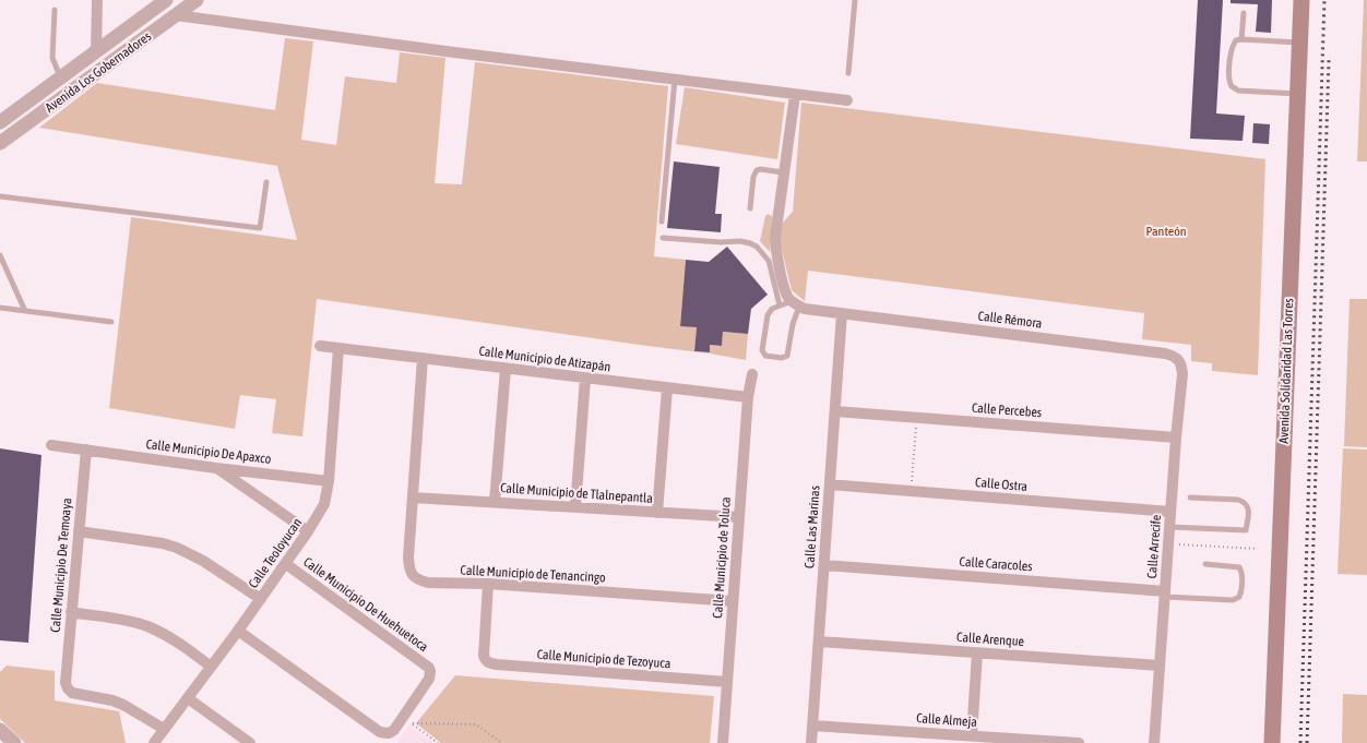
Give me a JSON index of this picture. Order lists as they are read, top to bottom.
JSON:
{
  "streets": {
    "main road": ["Avenida Solidaridad Las Torres"],
    "street": [
      "Avenida Los Gobernadores",
      "Calle Rémora",
      "Calle Municipio de Atizapán",
      "Calle Percebes",
      "Calle Municipio De Apaxco",
      "Calle Ostra",
      "Calle Municipio de Tlalnepantla",
      "Calle Las Marinas",
      "Calle Arrecife",
      "Calle Teoloyucan",
      "Calle Municipio de Toluca",
      "Calle Caracoles",
      "Calle Municipio De Temoaya",
      "Calle Municipio de Tenancingo",
      "Calle Municipio De Huehuetoca",
      "Calle Arenque",
      "Calle Municipio de Tezoyuca",
      "Calle Almeja"
    ]
  },
  "crossings": [
    ["Calle Rémora", "Calle Las Marinas"],
    ["Calle Rémora", "Calle Arrecife"],
    ["Calle Municipio de Atizapán", "Calle Teoloyucan"],
    ["Calle Municipio de Atizapán", "Calle Municipio de Toluca"],
    ["Calle Percebes", "Calle Las Marinas"],
    ["Calle Percebes", "Calle Arrecife"],
    ["Calle Municipio De Apaxco", "Calle Teoloyucan"],
    ["Calle Municipio De Apaxco", "Calle Municipio De Temoaya"],
    ["Calle Ostra", "Calle Las Marinas"],
    ["Calle Ostra", "Calle Arrecife"],
    ["Calle Municipio de Tlalnepantla", "Calle Municipio de Toluca"],
    ["Calle Municipio de Tlalnepantla", "Calle Municipio de Tenancingo"],
    ["Calle Las Marinas", "Calle Caracoles"],
    ["Calle Las Marinas", "Calle Arenque"],
    ["Calle Las Marinas", "Calle Almeja"],
    ["Calle Arrecife", "Calle Caracoles"],
    ["Calle Arrecife", "Calle Arenque"],
    ["Calle Teoloyucan", "Calle Municipio De Temoaya"],
    ["Calle Teoloyucan", "Calle Municipio De Huehuetoca"],
    ["Calle Municipio de Toluca", "Calle Municipio de Tenancingo"],
    ["Calle Municipio de Toluca", "Calle Municipio de Tezoyuca"],
    ["Calle Municipio de Tenancingo", "Calle Municipio de Tezoyuca"]
  ],
  "parks": ["Panteón"]
}
